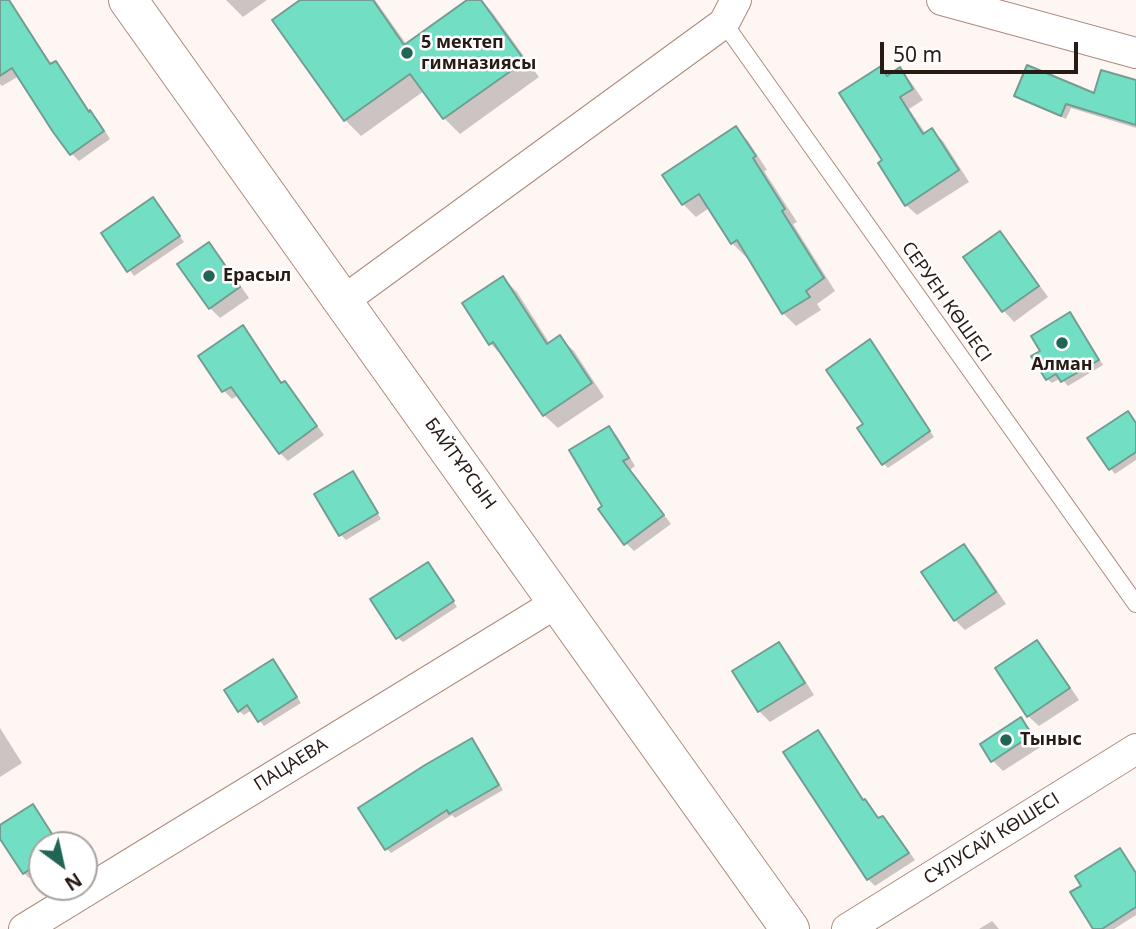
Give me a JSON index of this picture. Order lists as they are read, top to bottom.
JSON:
{
  "streets": {
    "street": ["БАЙТҰРСЫН", "ПАЦАЕВА", "СҰЛУСАЙ КӨШЕСІ"],
    "lane": ["СЕРУЕН КӨШЕСІ"]
  },
  "crossings": [
    ["БАЙТҰРСЫН", "ПАЦАЕВА"]
  ],
  "places": [
    "5 мектеп гимназиясы",
    "Ерасыл",
    "Алман",
    "Тыныс"
  ],
  "scale_bar": "50 m",
  "north": "bottom right"
}
